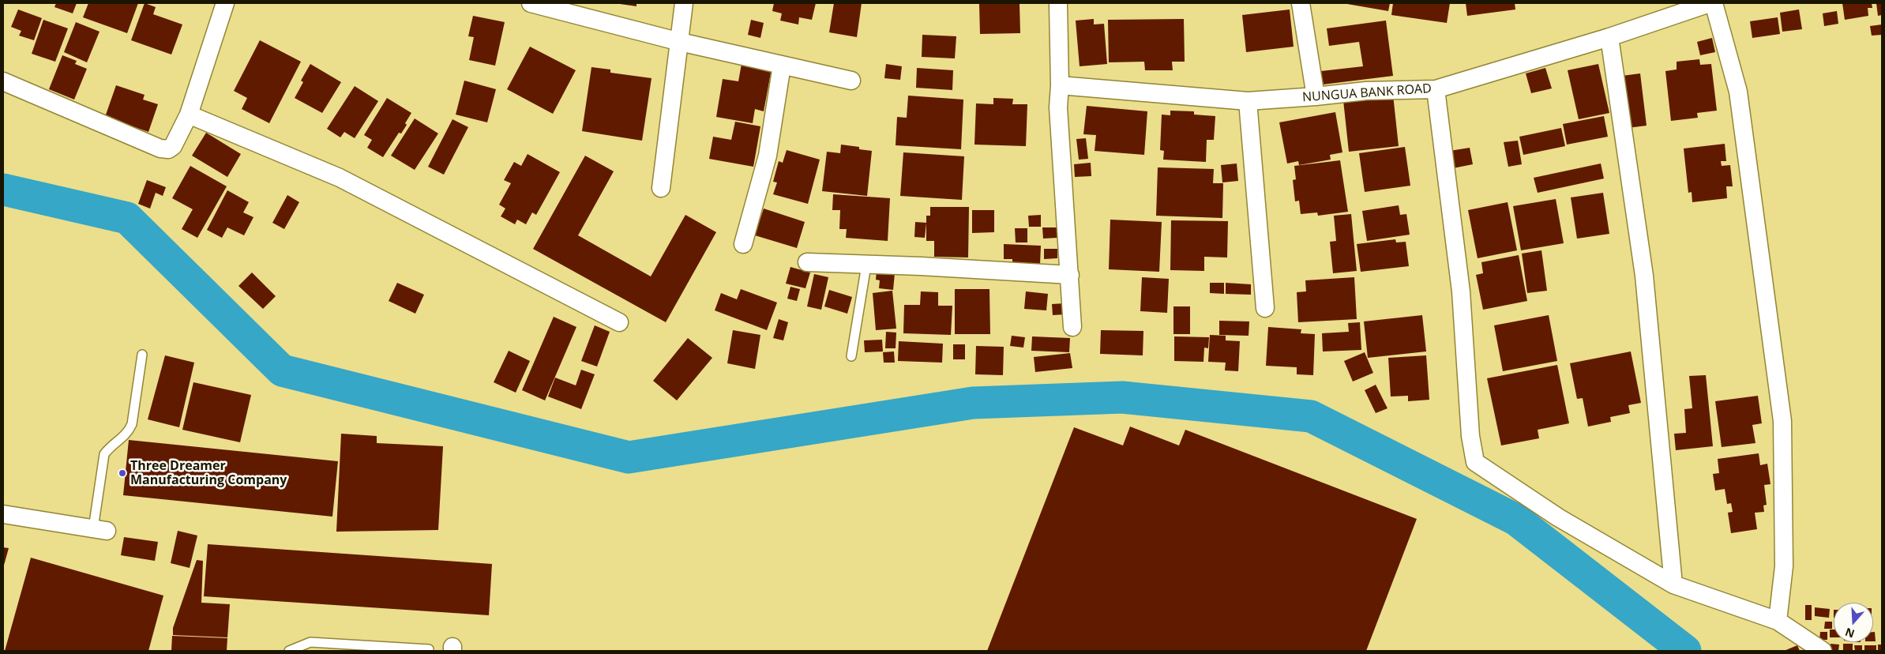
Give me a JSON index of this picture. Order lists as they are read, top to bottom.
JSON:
{
  "streets": {
    "street": ["NUNGUA BANK ROAD"]
  },
  "places": ["Three Dreamer Manufacturing Company"],
  "north": "bottom"
}
